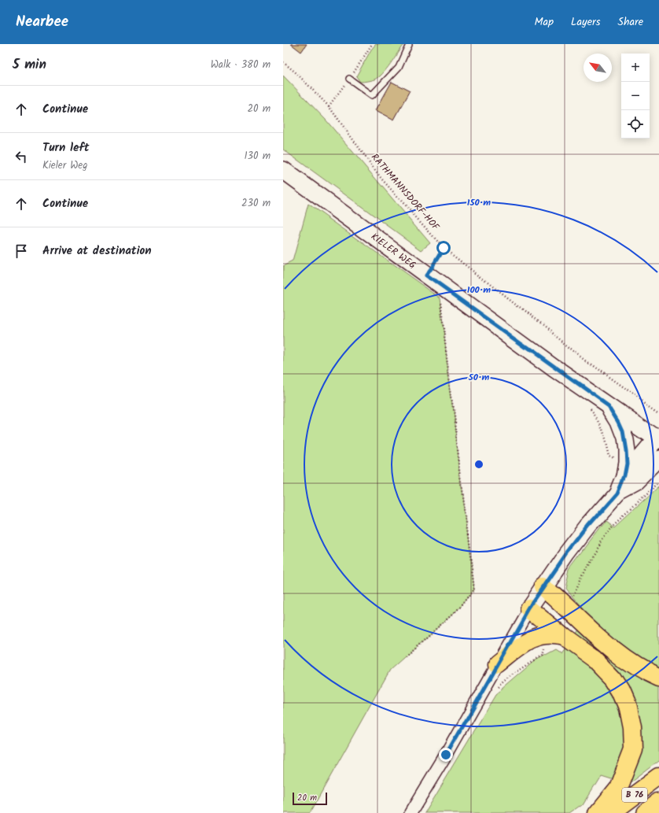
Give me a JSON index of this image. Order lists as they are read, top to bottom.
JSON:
{
  "streets": {
    "highway": ["B 76"],
    "street": ["KIELER WEG"],
    "path": ["RATHMANNSDORF-HOF"]
  },
  "scale_bar": "20 m",
  "north": "top left",
  "page": {
    "header": "Nearbee",
    "nav": ["Map", "Layers", "Share"],
    "heading": ["5 min", "Walk · 380 m"],
    "map_buttons": ["+", "−"],
    "list": [
      ["Continue", "20 m"],
      ["Turn left", "Kieler Weg", "130 m"],
      ["Continue", "230 m"],
      "Arrive at destination"
    ],
    "scale": "20 m"
  },
  "rings": ["150 m", "100 m", "50 m"]
}
